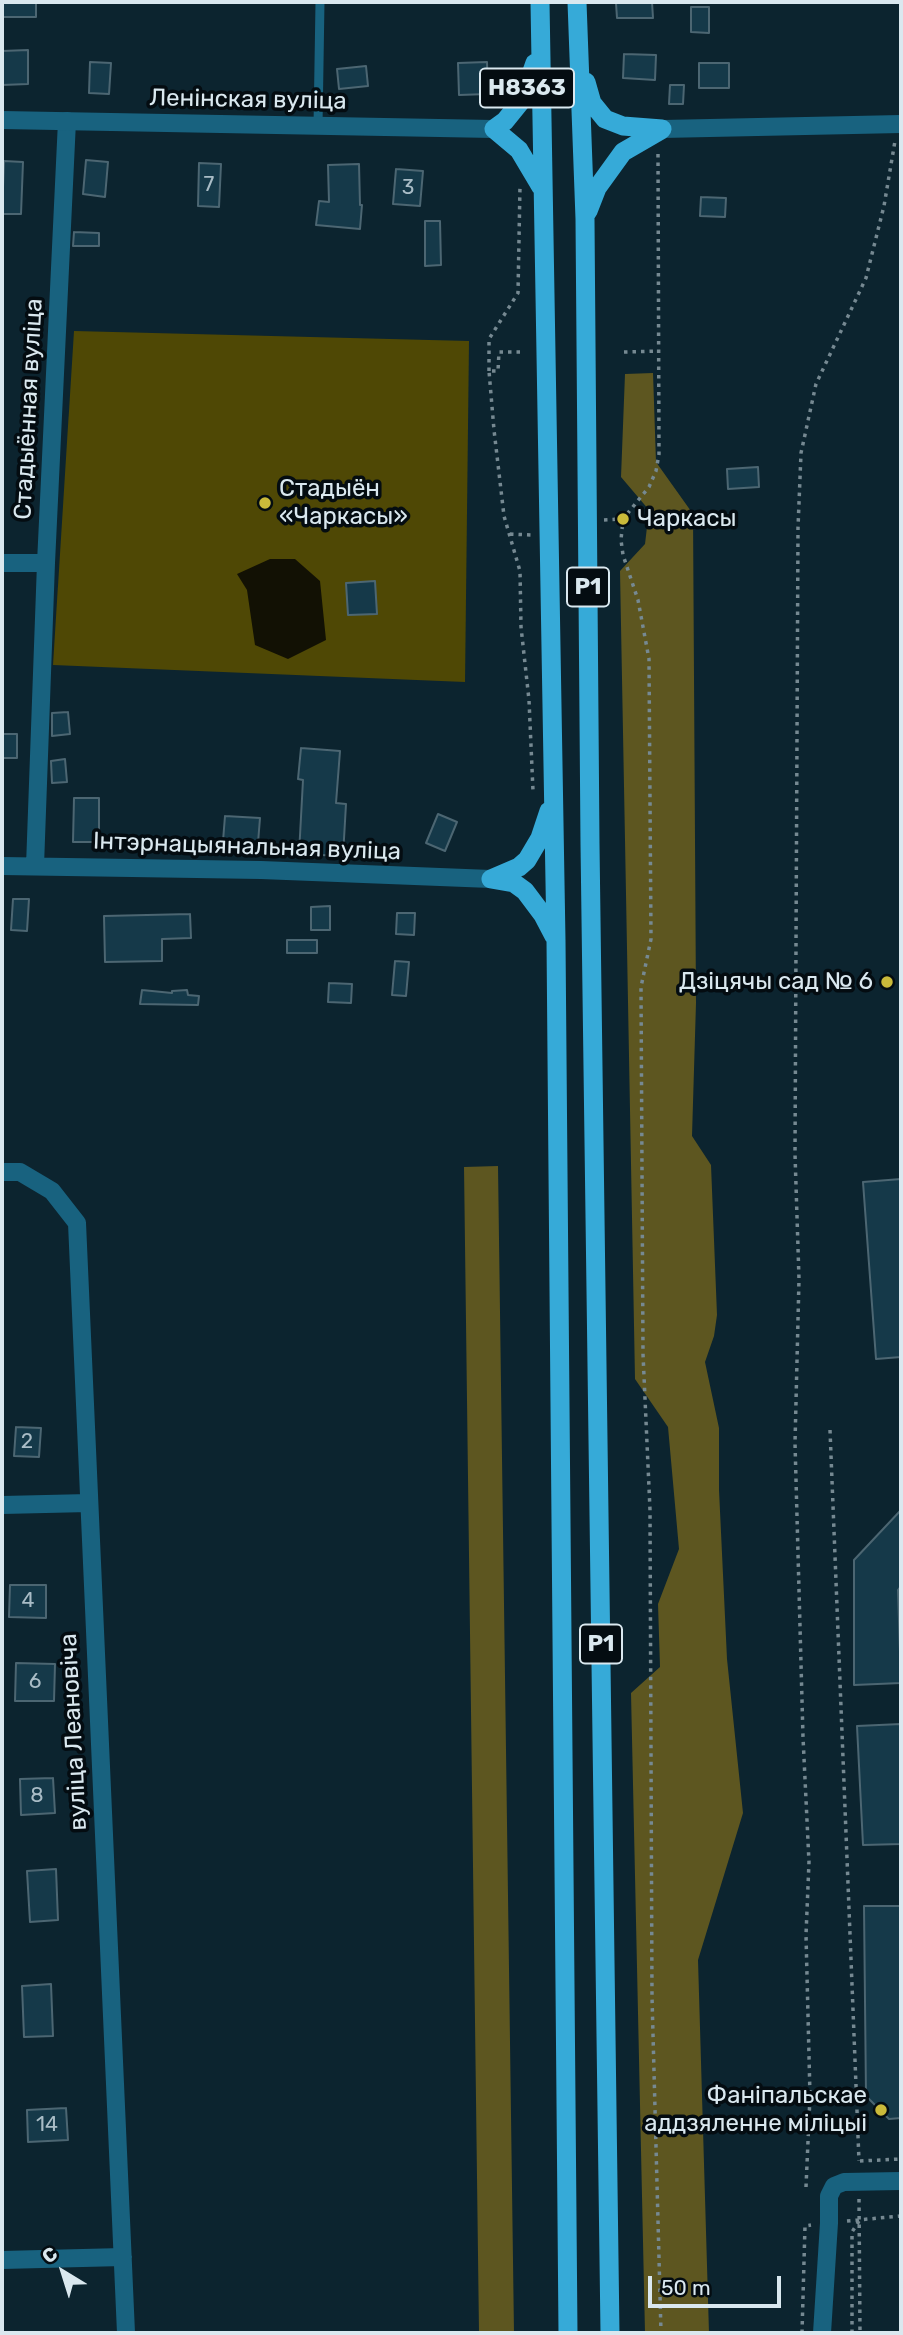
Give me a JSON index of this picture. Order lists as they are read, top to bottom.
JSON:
{
  "streets": {
    "highway": ["Н8363", "Р1"],
    "street": [
      "Ленінская вуліца",
      "Стадыённая вуліца",
      "Інтэрнацыянальная вуліца",
      "вуліца Леановіча"
    ]
  },
  "crossings": [
    ["Н8363", "Ленінская вуліца"],
    ["Н8363", "Р1"],
    ["Ленінская вуліца", "Стадыённая вуліца"],
    ["Стадыённая вуліца", "Інтэрнацыянальная вуліца"]
  ],
  "places": [
    "Стадыён «Чаркасы»",
    "Чаркасы",
    "Дзіцячы сад № 6",
    "Фаніпальскае аддзяленне міліцыі"
  ],
  "house_numbers": [
    "7",
    "3",
    "2",
    "4",
    "6",
    "8",
    "14"
  ],
  "scale_bar": "50 m",
  "north": "top left"
}
